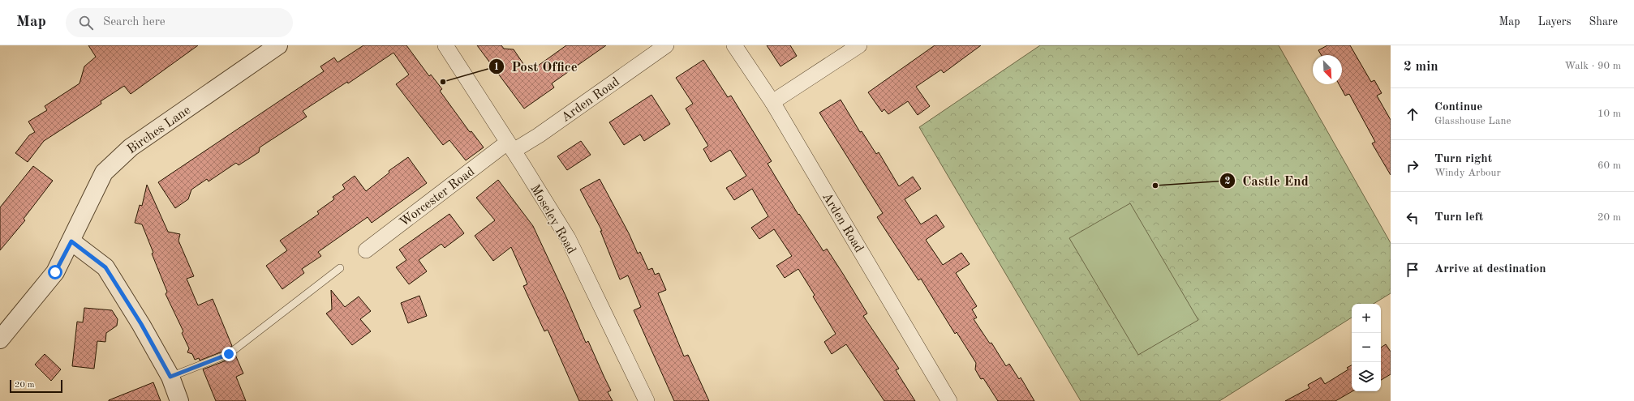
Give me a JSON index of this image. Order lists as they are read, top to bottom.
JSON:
{
  "streets": {
    "street": [
      "Arden Road",
      "Birches Lane",
      "Worcester Road",
      "Moseley Road"
    ]
  },
  "crossings": [
    ["Arden Road", "Worcester Road"],
    ["Arden Road", "Moseley Road"],
    ["Worcester Road", "Moseley Road"]
  ],
  "places": ["Post Office", "Castle End"],
  "scale_bar": "20 m",
  "north": "bottom right",
  "page": {
    "header": "Map",
    "search": "Search here",
    "nav": ["Map", "Layers", "Share"],
    "heading": ["2 min", "Walk · 90 m"],
    "list": [
      ["Continue", "Glasshouse Lane", "10 m"],
      ["Turn right", "Windy Arbour", "60 m"],
      ["Turn left", "20 m"],
      "Arrive at destination"
    ],
    "map_buttons": ["+", "−"],
    "scale": "20 m"
  }
}
